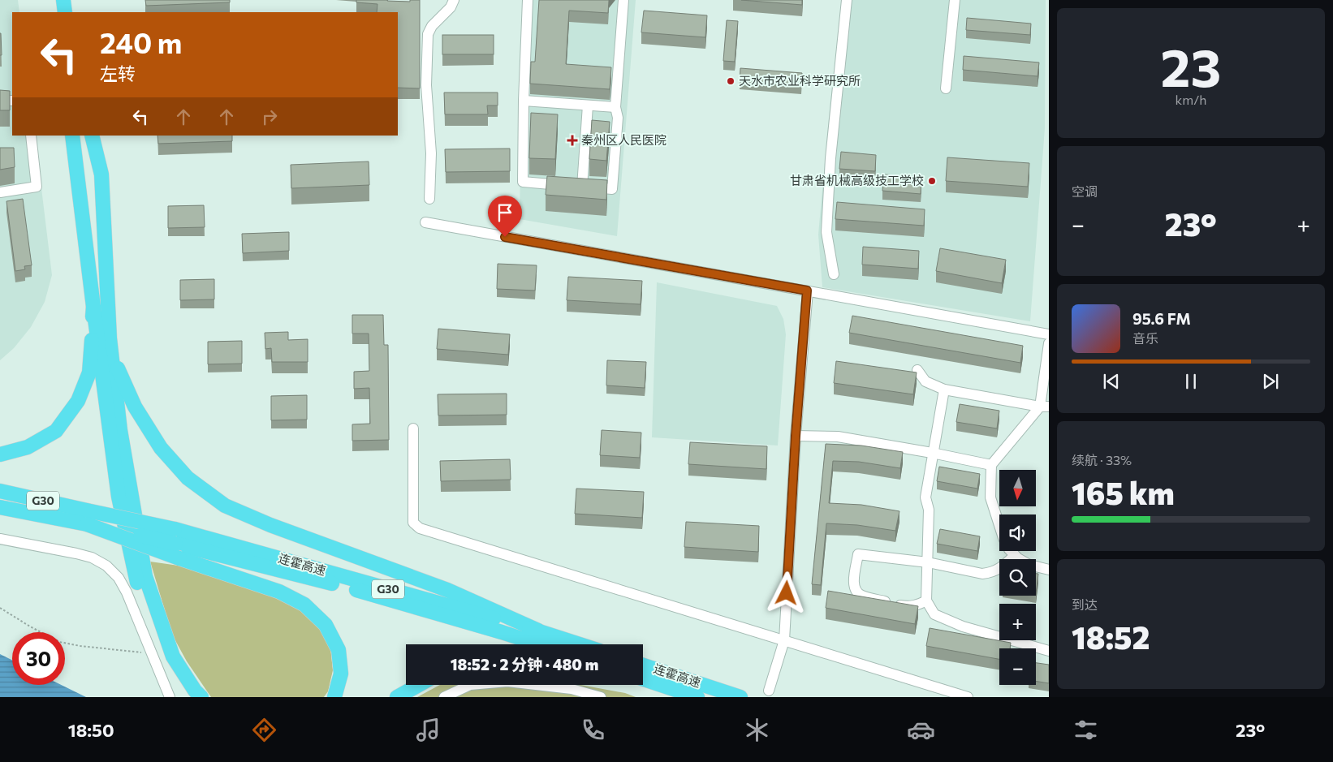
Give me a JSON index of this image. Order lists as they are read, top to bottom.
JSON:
{
  "streets": {
    "highway": ["G30", "连霍高速"]
  },
  "places": {
    "other": ["天水市农业科学研究所", "甘肃省机械高级技工学校"],
    "health": ["秦州区人民医院"]
  },
  "north": "bottom",
  "page": {
    "tile": [
      ["23", "km/h"],
      "空调",
      ["续航 · 33%", "165 km"],
      ["到达", "18:52"]
    ],
    "turn": ["240 m", "左转"],
    "heat": ["−", "23°", "+"],
    "song": ["95.6 FM", "音乐"],
    "map_buttons": ["+", "−"],
    "limit": "30",
    "trip": "18:52 · 2 分钟 · 480 m",
    "tabs": ["18:50", "23°"]
  }
}
